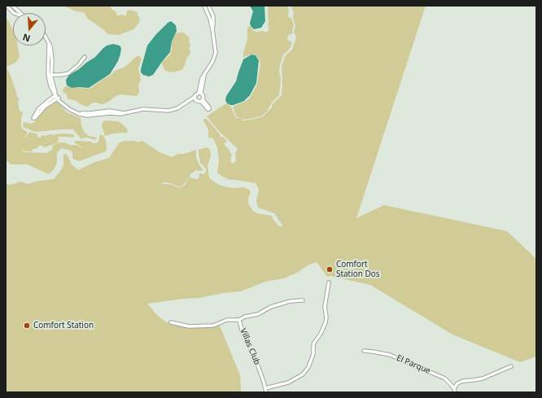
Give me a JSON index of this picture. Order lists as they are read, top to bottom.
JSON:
{
  "streets": {
    "street": ["Villas Club", "El Parque"]
  },
  "places": ["Comfort Station Dos", "Comfort Station"],
  "north": "bottom"
}
